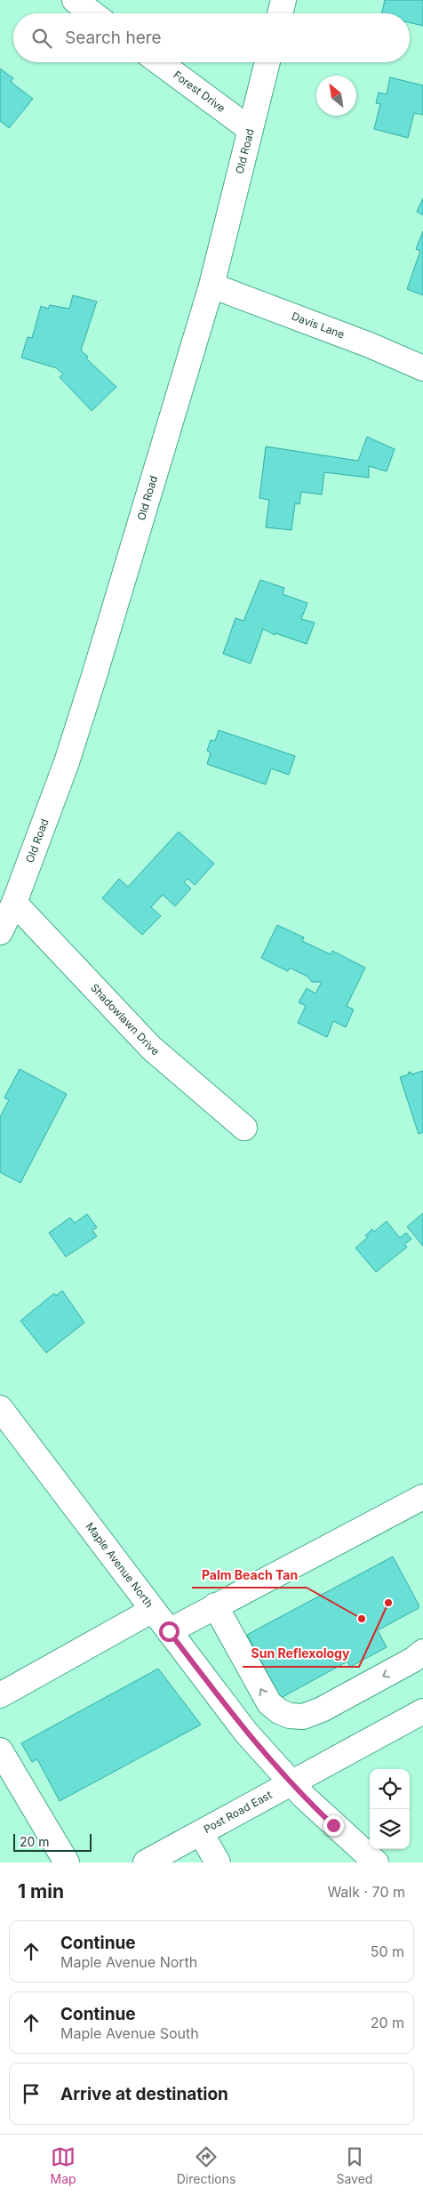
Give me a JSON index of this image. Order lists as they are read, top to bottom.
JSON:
{
  "streets": {
    "street": [
      "Forest Drive",
      "Old Road",
      "Davis Lane",
      "Shadowlawn Drive",
      "Maple Avenue North",
      "Post Road East"
    ]
  },
  "crossings": [
    ["Forest Drive", "Old Road"],
    ["Old Road", "Davis Lane"],
    ["Old Road", "Shadowlawn Drive"],
    ["Maple Avenue North", "Post Road East"]
  ],
  "places": ["Sun Reflexology", "Palm Beach Tan"],
  "scale_bar": "20 m",
  "north": "top left",
  "page": {
    "search": "Search here",
    "scale": "20 m",
    "heading": ["1 min", "Walk · 70 m"],
    "list": [
      ["Continue", "Maple Avenue North", "50 m"],
      ["Continue", "Maple Avenue South", "20 m"],
      "Arrive at destination"
    ],
    "nav": ["Map", "Directions", "Saved"]
  }
}
